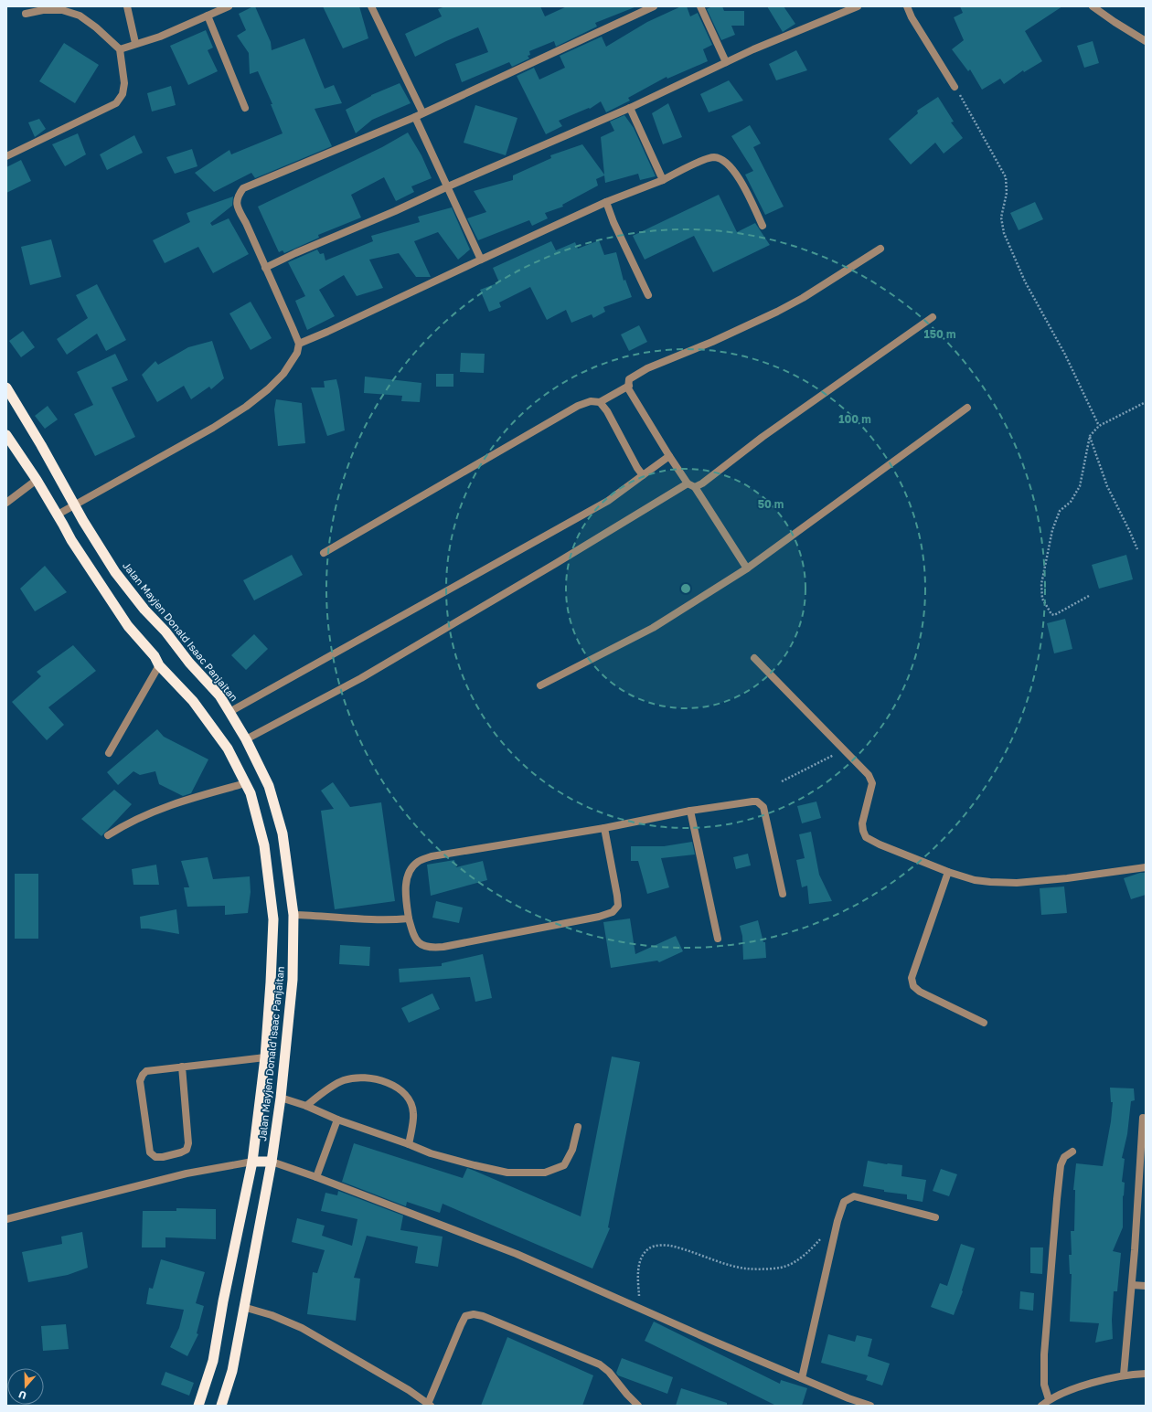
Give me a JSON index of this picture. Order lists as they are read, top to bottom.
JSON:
{
  "streets": {
    "highway": ["Jalan Mayjen Donald Isaac Panjaitan"]
  },
  "north": "bottom",
  "rings": ["150 m", "100 m", "50 m"]
}
